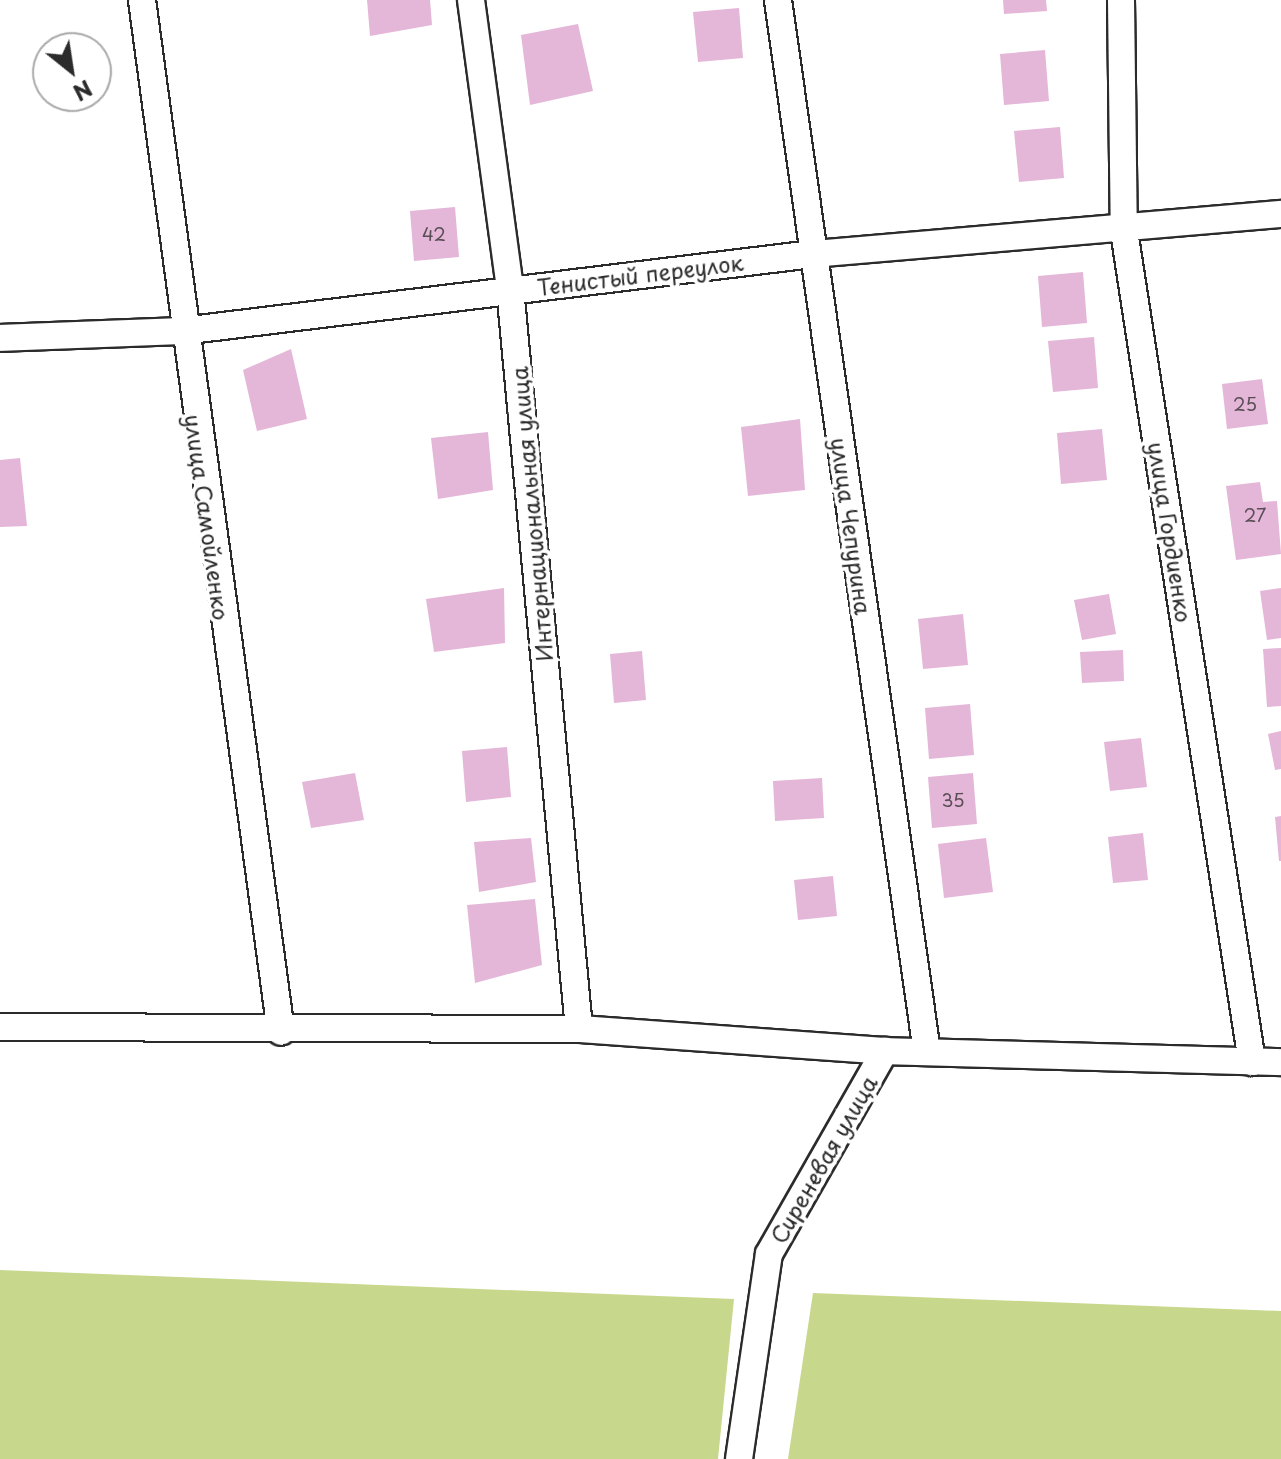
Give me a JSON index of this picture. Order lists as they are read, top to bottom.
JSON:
{
  "streets": {
    "street": [
      "Тенистый переулок",
      "Интернациональная улица",
      "улица Самойленко",
      "улица Чепурина",
      "улица Гордиенко",
      "Сиреневая улица"
    ]
  },
  "crossings": [
    ["Тенистый переулок", "Интернациональная улица"],
    ["Тенистый переулок", "улица Самойленко"],
    ["Тенистый переулок", "улица Чепурина"],
    ["Тенистый переулок", "улица Гордиенко"]
  ],
  "house_numbers": [
    "42",
    "25",
    "27",
    "35"
  ],
  "north": "bottom right"
}
